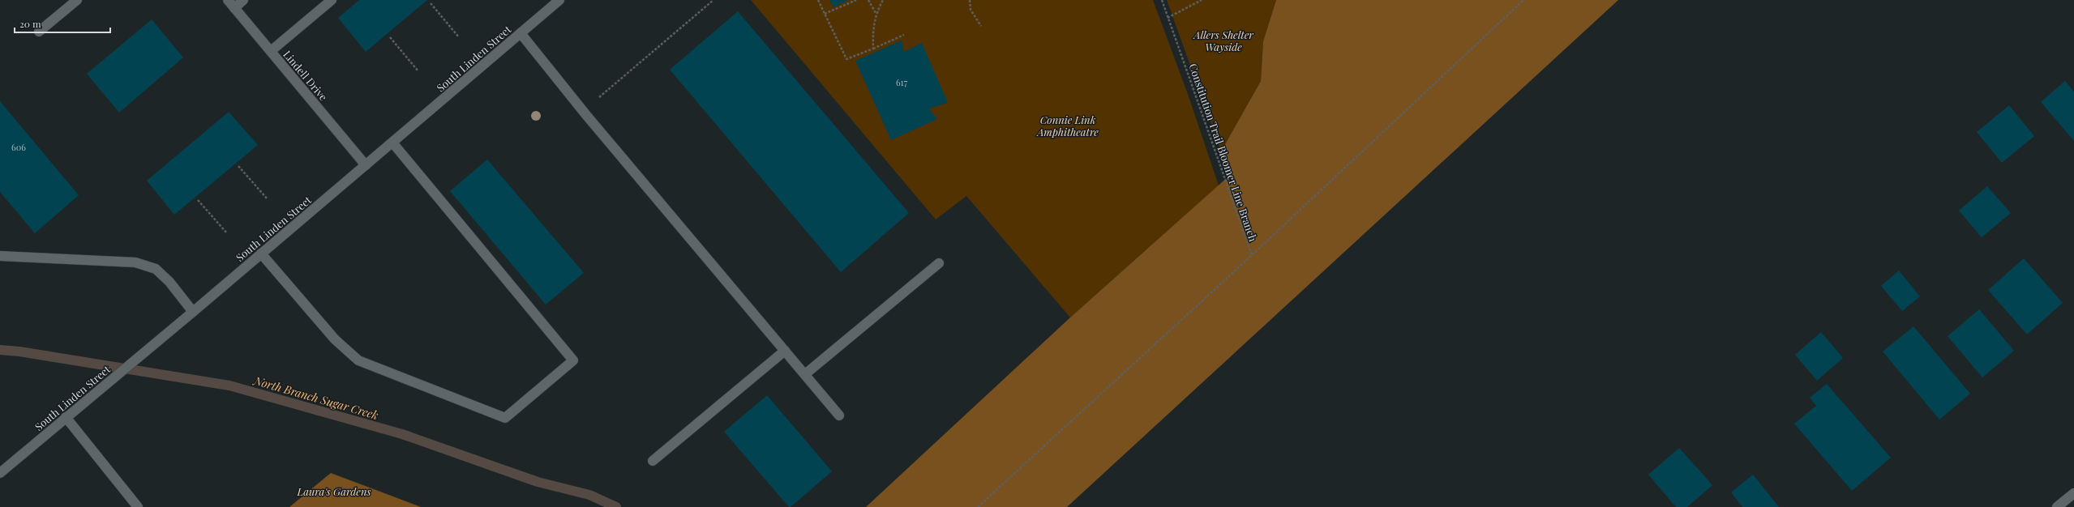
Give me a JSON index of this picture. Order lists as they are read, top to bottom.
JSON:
{
  "streets": {
    "main road": ["South Linden Street", "Lindell Drive"],
    "path": ["Constitution Trail Bloomer Line Branch"]
  },
  "crossings": [
    ["South Linden Street", "Lindell Drive"]
  ],
  "water": ["North Branch Sugar Creek"],
  "parks": ["Allers Shelter Wayside", "Connie Link Amphitheatre", "Laura's Gardens"],
  "house_numbers": ["617", "606"],
  "scale_bar": "20 m"
}
